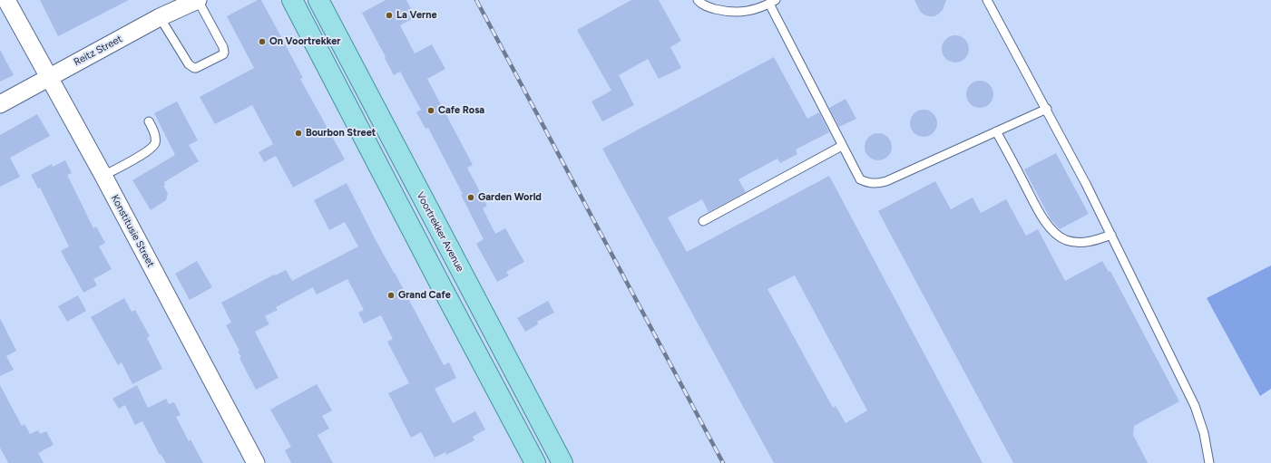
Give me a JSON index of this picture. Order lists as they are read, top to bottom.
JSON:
{
  "streets": {
    "main road": ["Voortrekker Avenue"],
    "street": ["Reitz Street", "Konstitusie Street"]
  },
  "crossings": [
    ["Reitz Street", "Konstitusie Street"]
  ],
  "places": [
    "La Verne",
    "On Voortrekker",
    "Cafe Rosa",
    "Bourbon Street",
    "Garden World",
    "Grand Cafe"
  ]
}
